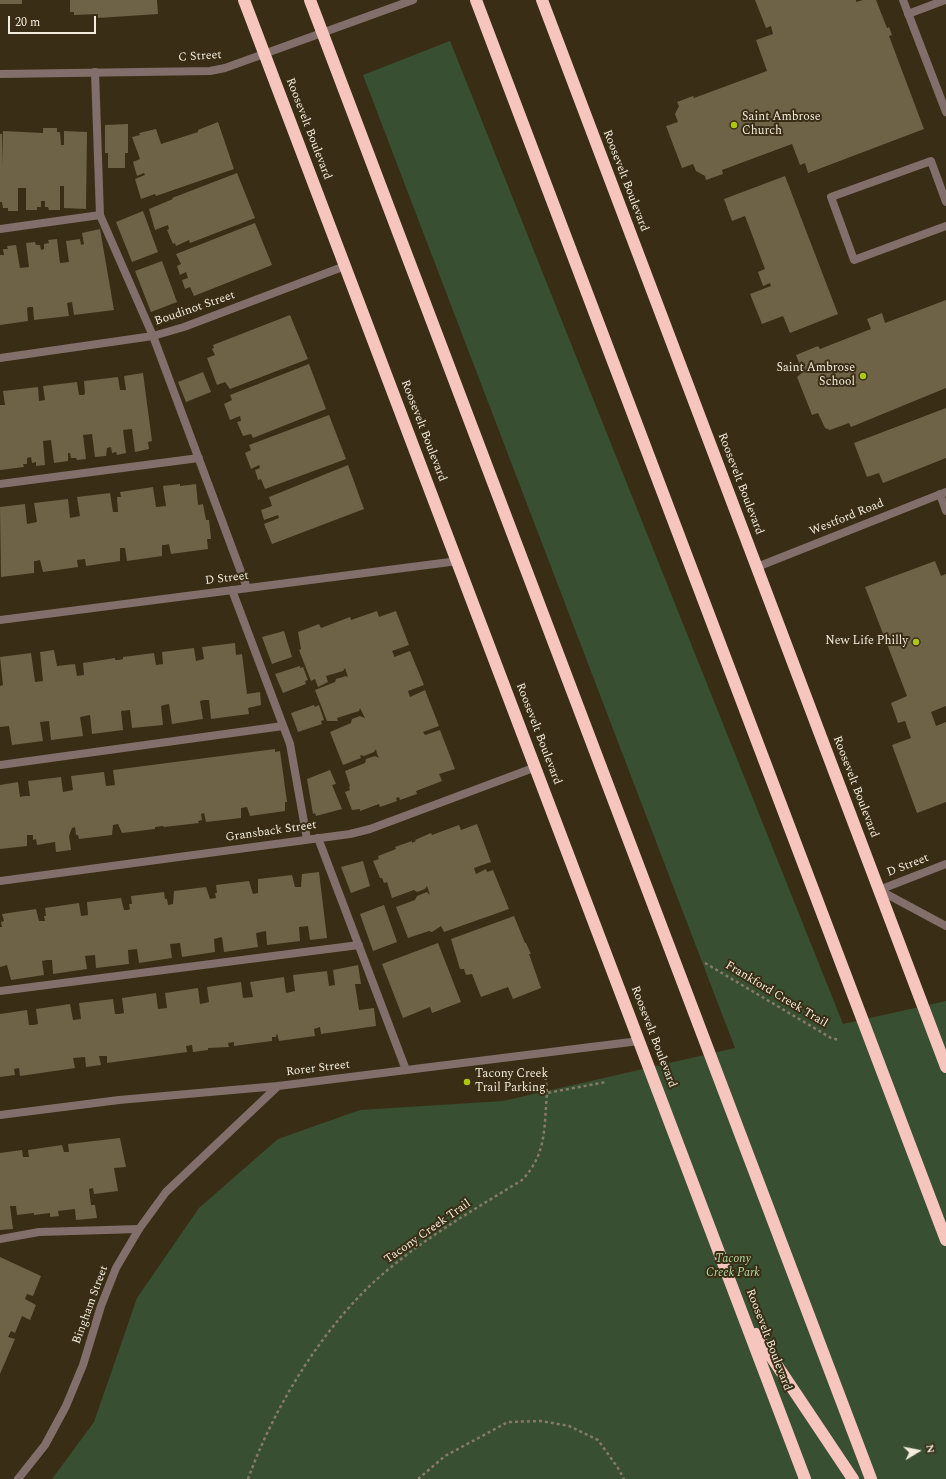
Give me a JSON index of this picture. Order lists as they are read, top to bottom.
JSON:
{
  "streets": {
    "highway": ["Roosevelt Boulevard"],
    "street": [
      "C Street",
      "Boudinot Street",
      "Westford Road",
      "D Street",
      "Gransback Street",
      "Rorer Street",
      "Bingham Street"
    ],
    "path": ["Frankford Creek Trail", "Tacony Creek Trail"]
  },
  "crossings": [
    ["C Street", "Roosevelt Boulevard"],
    ["Roosevelt Boulevard", "Boudinot Street"],
    ["Roosevelt Boulevard", "Westford Road"],
    ["Roosevelt Boulevard", "D Street"],
    ["Roosevelt Boulevard", "Gransback Street"],
    ["Roosevelt Boulevard", "Rorer Street"],
    ["Rorer Street", "Bingham Street"]
  ],
  "parks": ["Tacony Creek Park"],
  "places": [
    "Saint Ambrose Church",
    "Saint Ambrose School",
    "New Life Philly",
    "Tacony Creek Trail Parking"
  ],
  "scale_bar": "20 m",
  "north": "right"
}
